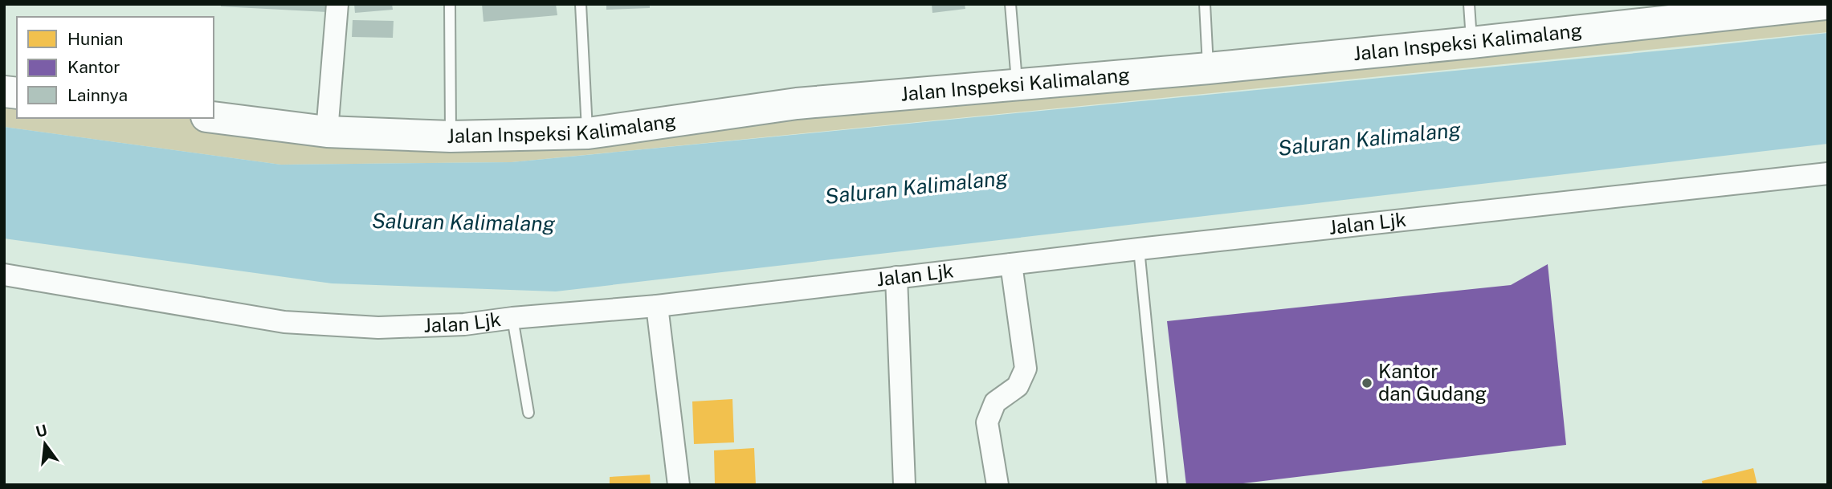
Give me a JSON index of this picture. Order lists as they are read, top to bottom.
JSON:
{
  "streets": {
    "main road": ["Jalan Inspeksi Kalimalang"],
    "street": ["Jalan Ljk"]
  },
  "water": ["Saluran Kalimalang"],
  "places": ["Kantor dan Gudang"],
  "legend": ["Hunian", "Kantor", "Lainnya"],
  "north": "top"
}
